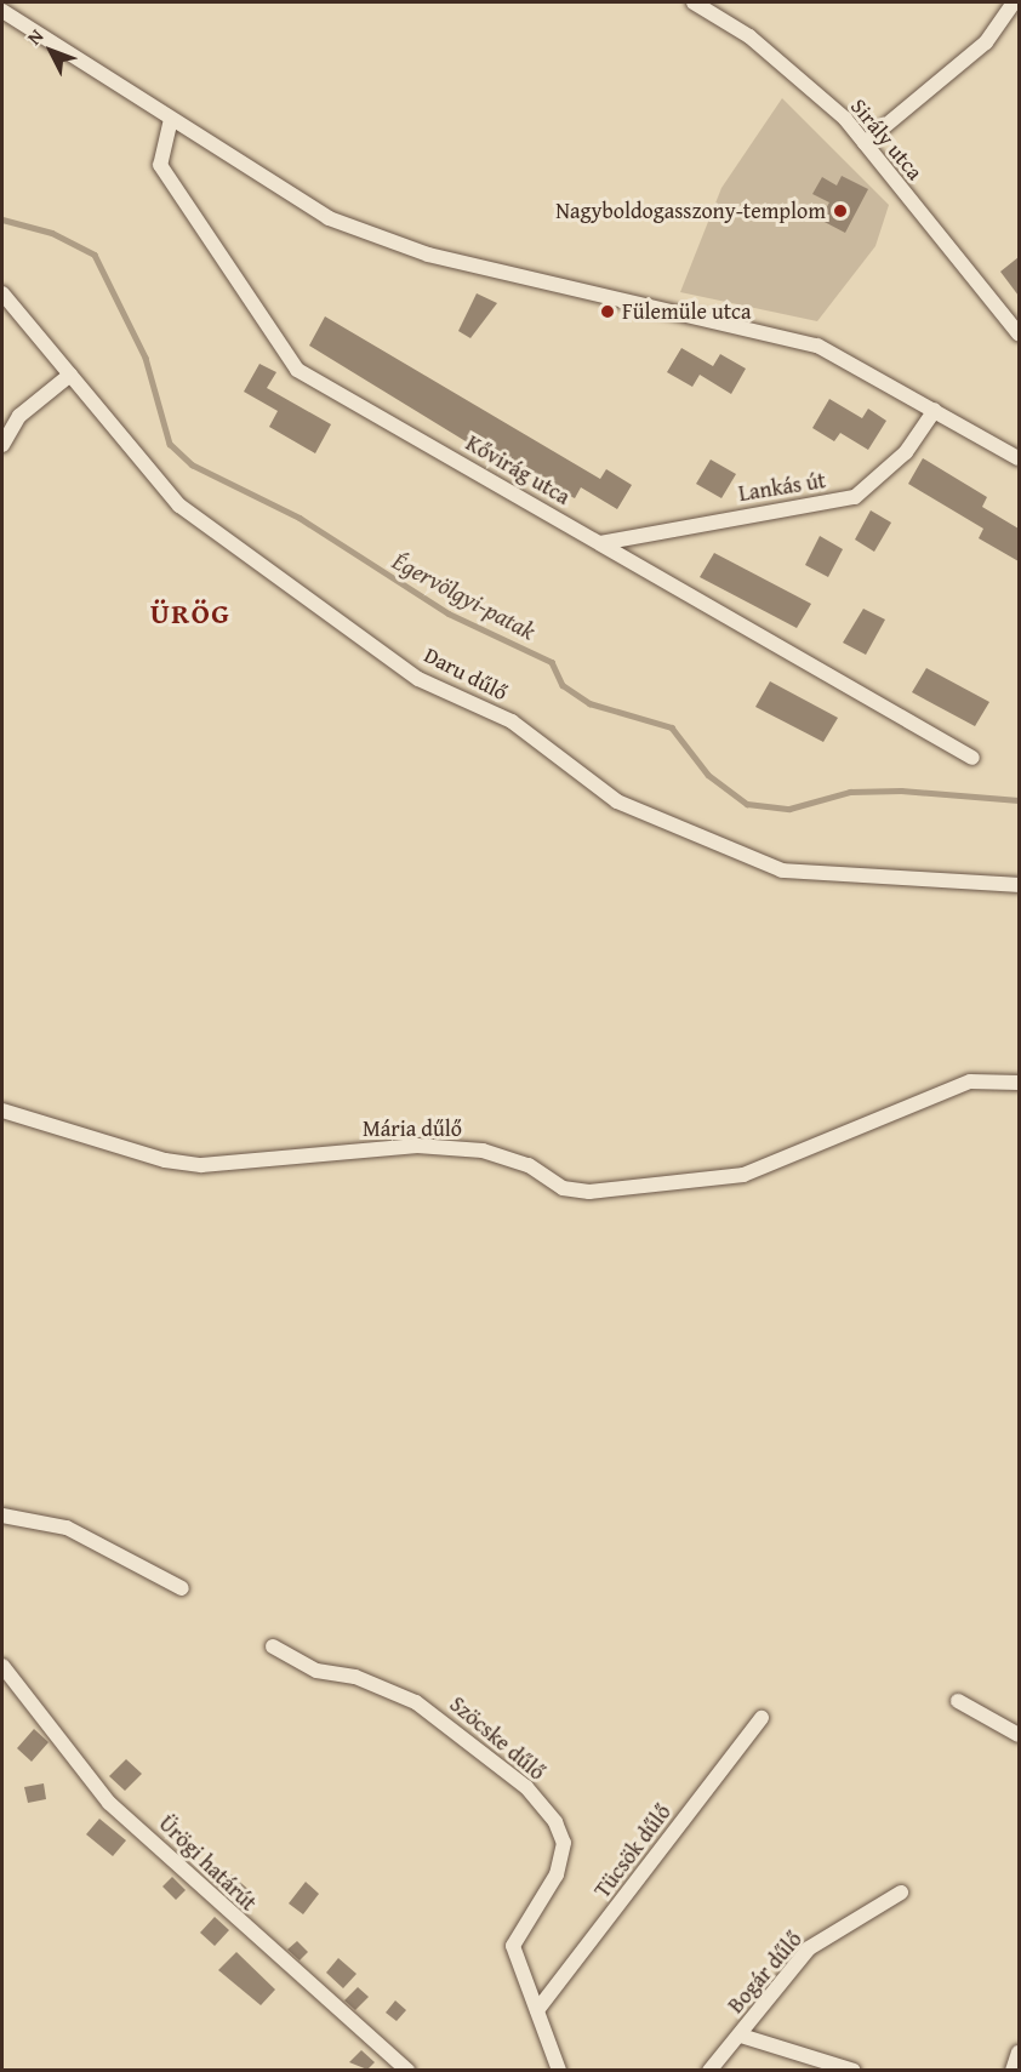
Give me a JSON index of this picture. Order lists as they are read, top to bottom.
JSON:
{
  "streets": {
    "street": [
      "Sirály utca",
      "Kővirág utca",
      "Lankás út",
      "Daru dűlő",
      "Mária dűlő",
      "Szöcske dűlő",
      "Tücsök dűlő",
      "Ürögi határút",
      "Bogár dűlő"
    ]
  },
  "crossings": [
    ["Kővirág utca", "Lankás út"],
    ["Szöcske dűlő", "Tücsök dűlő"]
  ],
  "districts": ["ÜRÖG"],
  "water": ["Égervölgyi-patak"],
  "places": ["Nagyboldogasszony-templom", "Fülemüle utca"],
  "north": "top left"
}
